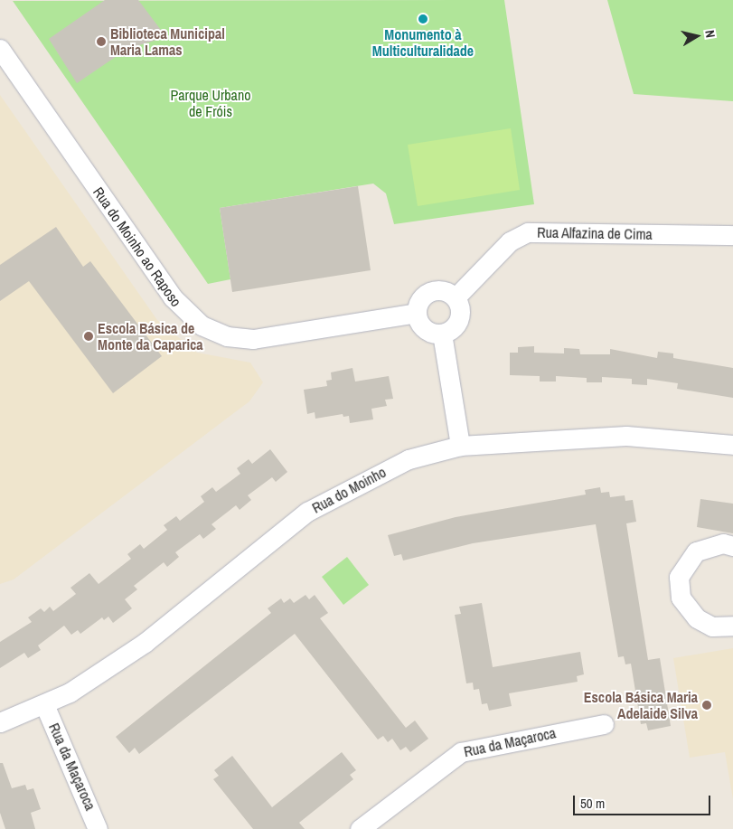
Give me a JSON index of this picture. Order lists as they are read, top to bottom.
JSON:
{
  "streets": {
    "street": [
      "Rua Alfazina de Cima",
      "Rua do Moinho ao Raposo",
      "Rua do Moinho",
      "Rua da Maçaroca"
    ]
  },
  "crossings": [
    ["Rua Alfazina de Cima", "Rua do Moinho ao Raposo"],
    ["Rua do Moinho", "Rua da Maçaroca"]
  ],
  "parks": ["Parque Urbano de Fróis"],
  "places": [
    "Monumento à Multiculturalidade",
    "Biblioteca Municipal Maria Lamas",
    "Escola Básica de Monte da Caparica",
    "Escola Básica Maria Adelaide Silva"
  ],
  "scale_bar": "50 m",
  "north": "right"
}
